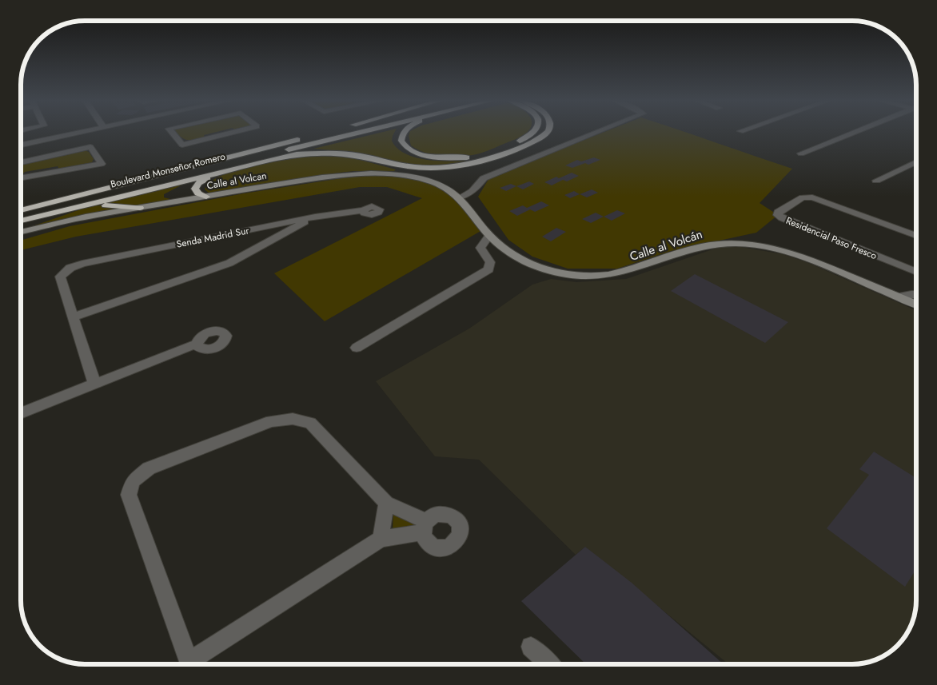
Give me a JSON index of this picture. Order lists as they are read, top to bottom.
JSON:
{
  "streets": {
    "highway": ["Boulevard Monseñor Romero"],
    "street": [
      "Calle al Volcan",
      "Senda Madrid Sur",
      "Residencial Paso Fresco",
      "Calle al Volcán"
    ]
  },
  "crossings": [
    ["Calle al Volcan", "Calle al Volcán"]
  ]
}
